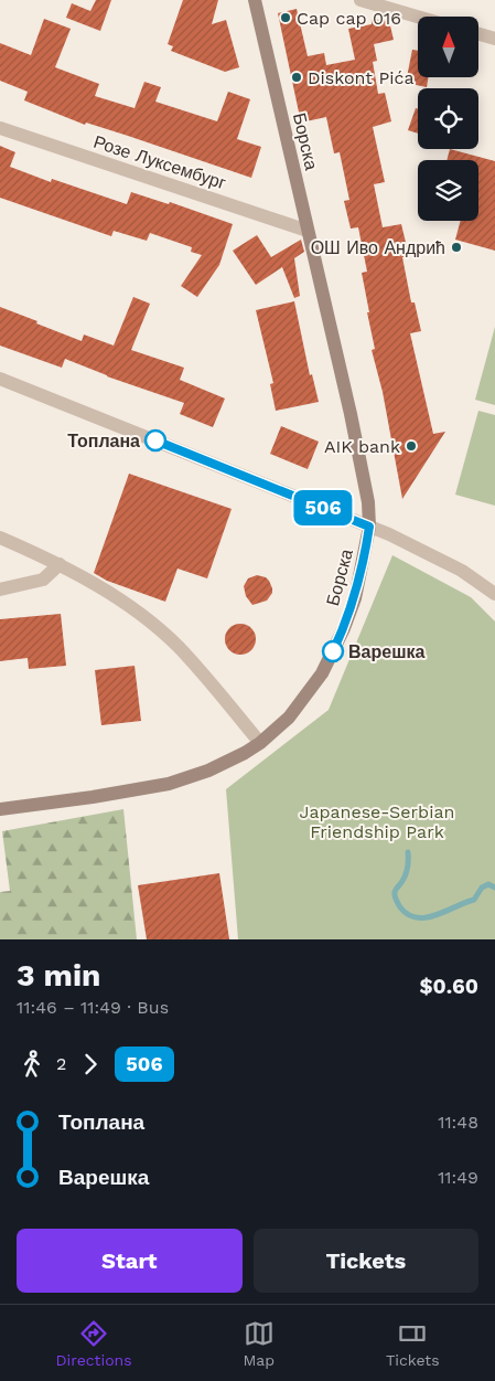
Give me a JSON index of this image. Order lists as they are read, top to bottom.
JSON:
{
  "streets": {
    "main road": ["Борска"],
    "street": ["Розе Луксембург"]
  },
  "crossings": [
    ["Борска", "Розе Луксембург"]
  ],
  "parks": ["Japanese-Serbian Friendship Park"],
  "places": [
    "Cap cap 016",
    "Diskont Pića",
    "ОШ Иво Андрић",
    "Топлана",
    "AIK bank",
    "Варешка"
  ],
  "lines": ["bus line 506"],
  "north": "top",
  "page": {
    "on_map": "506",
    "heading": ["3 min", "11:46 – 11:49 · Bus", "$0.60"],
    "legs": ["2", "506"],
    "list": [
      {
        "name": "Топлана",
        "value": "11:48"
      },
      {
        "name": "Варешка",
        "value": "11:49"
      }
    ],
    "buttons": ["Start", "Tickets"],
    "tabs": ["Directions", "Map", "Tickets"]
  }
}
